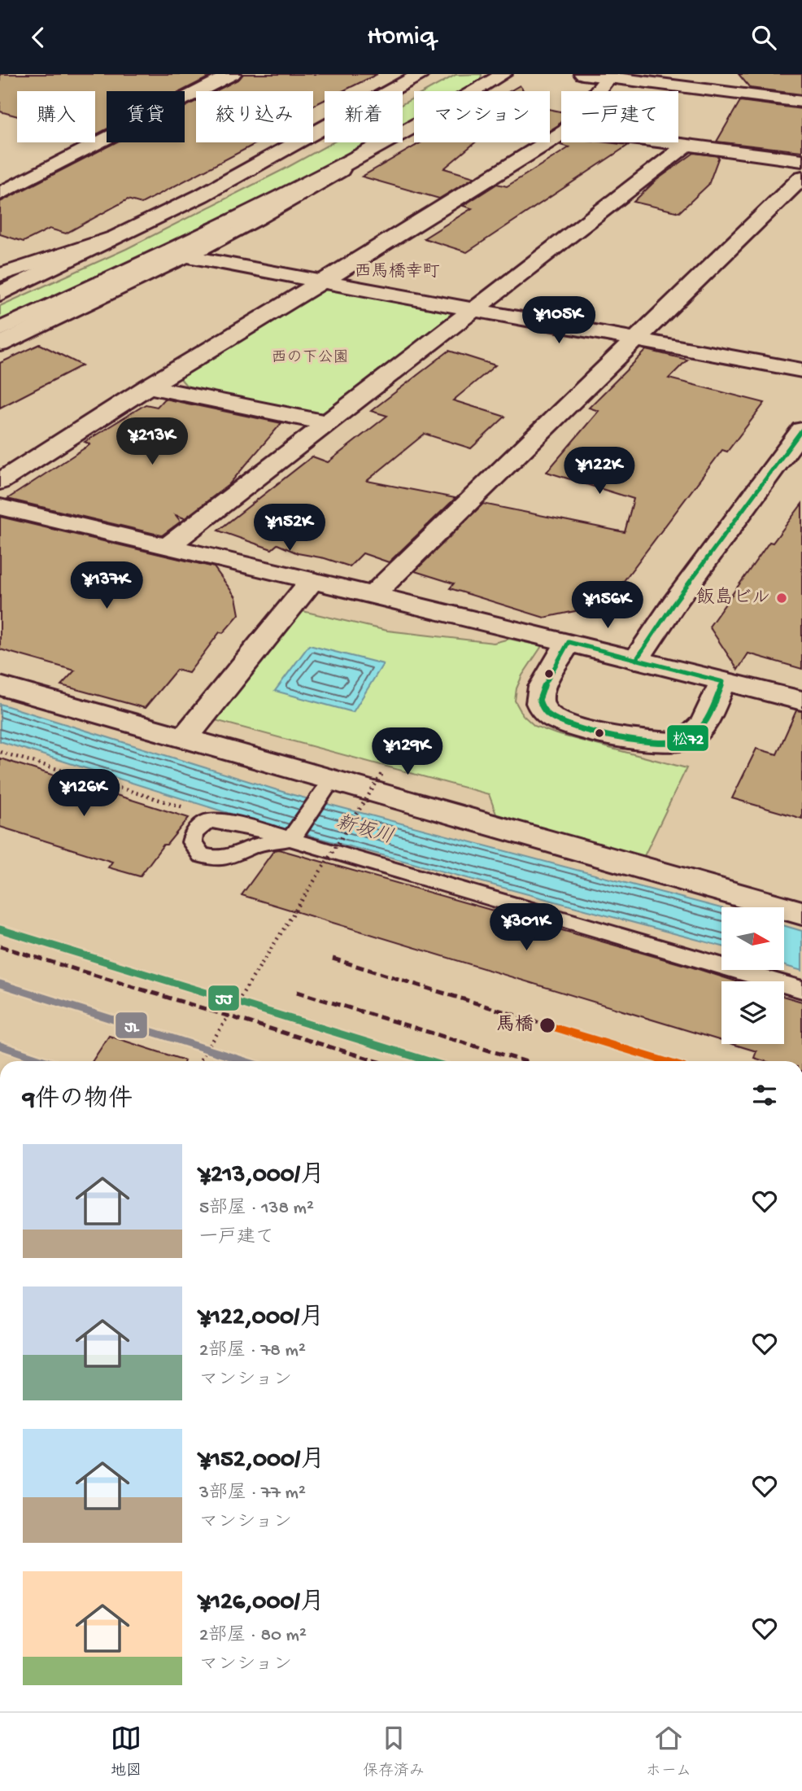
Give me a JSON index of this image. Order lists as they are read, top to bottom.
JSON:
{
  "districts": ["西馬橋幸町"],
  "water": ["新坂川"],
  "parks": ["西の下公園"],
  "places": ["飯島ビル", "馬橋"],
  "lines": ["transit line 松72", "transit line JJ", "transit line JL"],
  "north": "right",
  "page": {
    "header": "Homiq",
    "chip": [
      "購入",
      "賃貸",
      "絞り込み",
      "新着",
      "マンション",
      "一戸建て"
    ],
    "price": [
      "¥105K",
      "¥213K",
      "¥122K",
      "¥152K",
      "¥137K",
      "¥156K",
      "¥129K",
      "¥126K",
      "¥301K"
    ],
    "heading": "9件の物件",
    "list": [
      {
        "name": "¥213,000/月",
        "note": "5部屋 · 138 m² · 一戸建て"
      },
      {
        "name": "¥122,000/月",
        "note": "2部屋 · 78 m² · マンション"
      },
      {
        "name": "¥152,000/月",
        "note": "3部屋 · 77 m² · マンション"
      },
      {
        "name": "¥126,000/月",
        "note": "2部屋 · 80 m² · マンション"
      }
    ],
    "tabs": ["地図", "保存済み", "ホーム"]
  }
}
